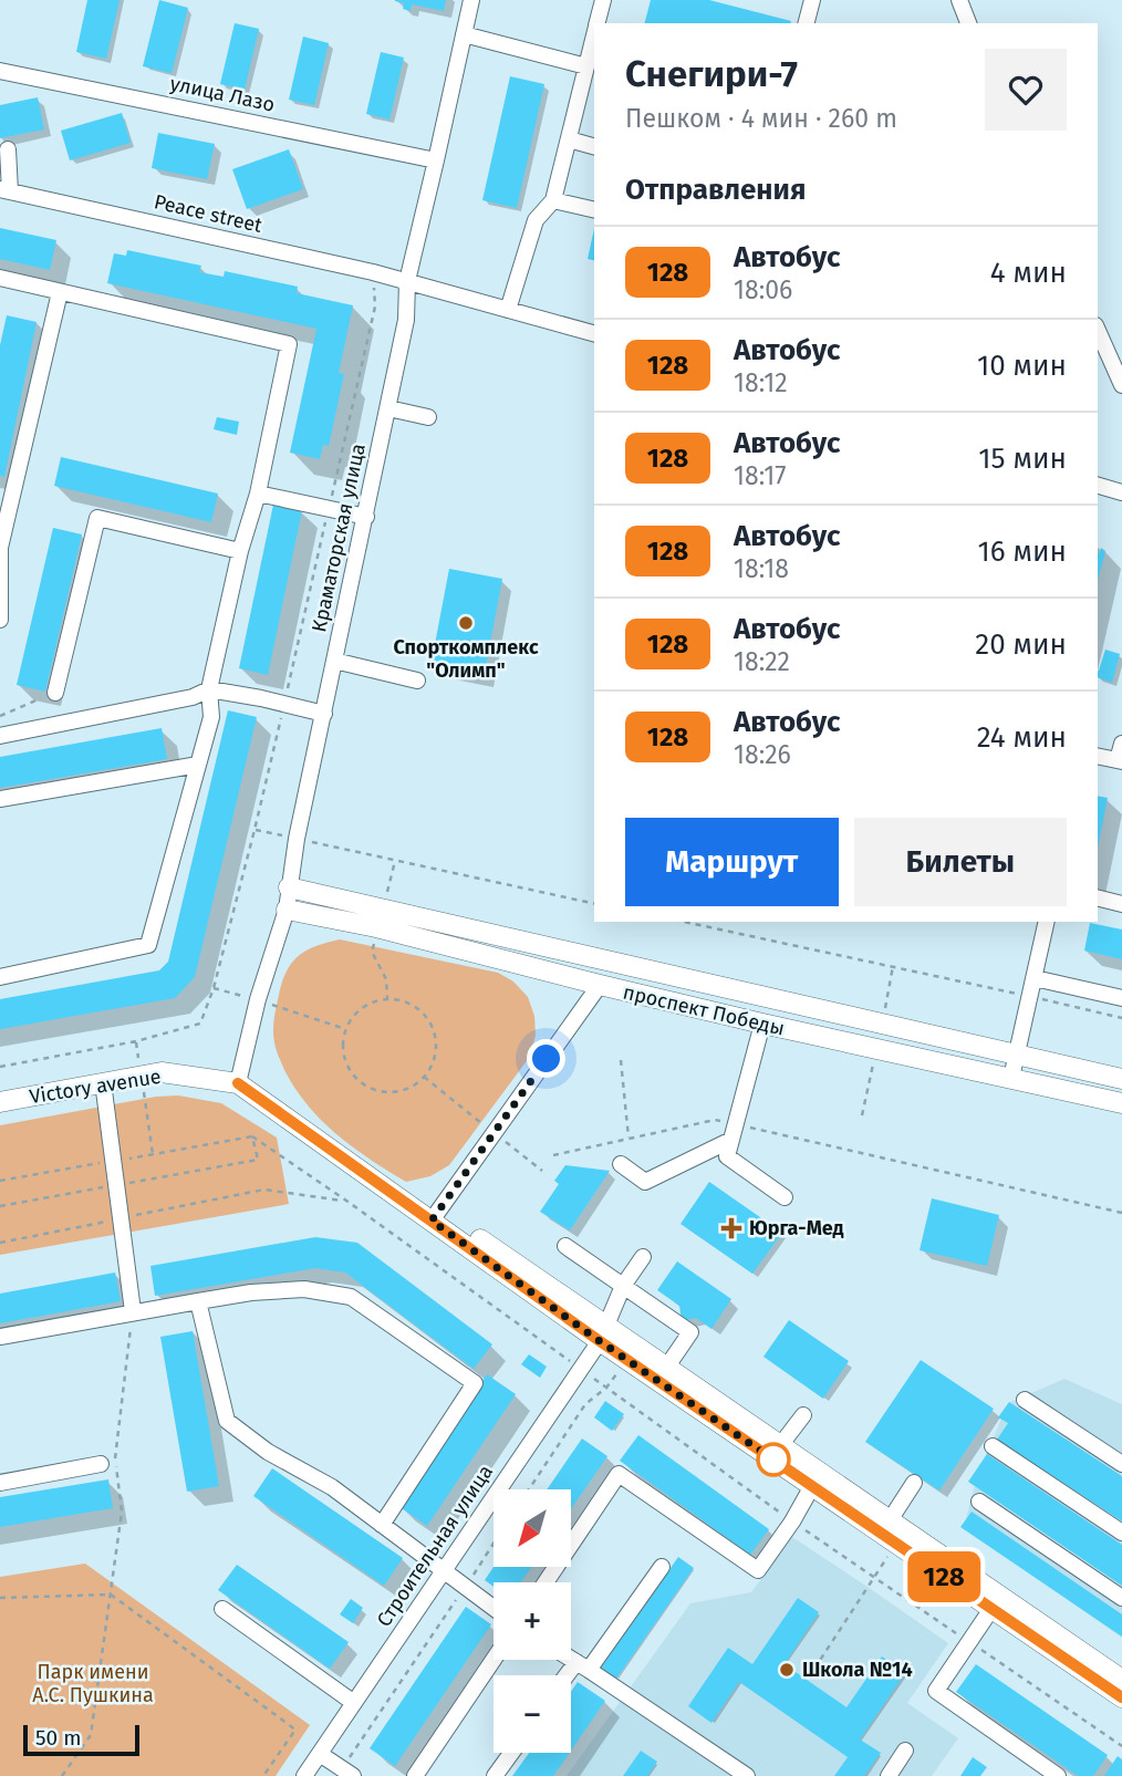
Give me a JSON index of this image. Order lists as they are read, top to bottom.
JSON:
{
  "streets": {
    "main road": ["проспект Победы", "Victory avenue"],
    "street": [
      "улица Лазо",
      "Peace street",
      "Краматорская улица",
      "Строительная улица"
    ]
  },
  "crossings": [
    ["улица Лазо", "Краматорская улица"],
    ["Peace street", "Краматорская улица"],
    ["Краматорская улица", "проспект Победы"],
    ["Краматорская улица", "Victory avenue"]
  ],
  "parks": ["Парк имени А.С. Пушкина"],
  "places": {
    "other": ["Спорткомплекс \"Олимп\"", "Школа №14"],
    "health": ["Юрга-Мед"]
  },
  "lines": ["bus line 128"],
  "scale_bar": "50 m",
  "north": "bottom left",
  "page": {
    "on_map": "128",
    "heading": [
      ["Снегири-7", "Пешком · 4 мин · 260 m"],
      "Отправления"
    ],
    "list": [
      {
        "mark": "128",
        "name": "Автобус",
        "note": "18:06",
        "value": "4 мин"
      },
      {
        "mark": "128",
        "name": "Автобус",
        "note": "18:12",
        "value": "10 мин"
      },
      {
        "mark": "128",
        "name": "Автобус",
        "note": "18:17",
        "value": "15 мин"
      },
      {
        "mark": "128",
        "name": "Автобус",
        "note": "18:18",
        "value": "16 мин"
      },
      {
        "mark": "128",
        "name": "Автобус",
        "note": "18:22",
        "value": "20 мин"
      },
      {
        "mark": "128",
        "name": "Автобус",
        "note": "18:26",
        "value": "24 мин"
      }
    ],
    "buttons": ["Маршрут", "Билеты"],
    "map_buttons": ["+", "−"],
    "scale": "50 m"
  }
}
